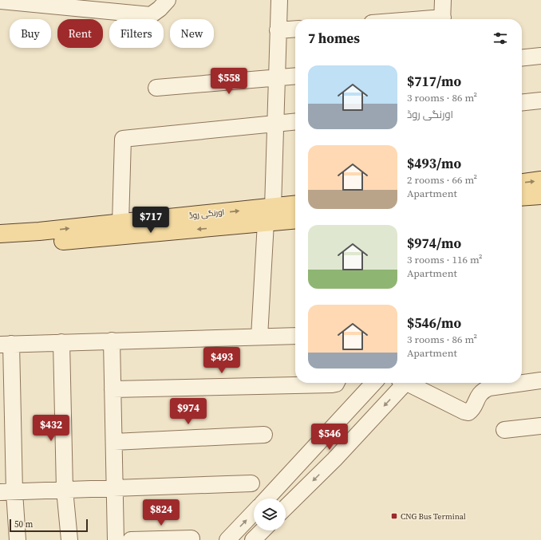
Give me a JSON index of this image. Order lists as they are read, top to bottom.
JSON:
{
  "streets": {
    "main road": ["اورنگی روڈ"]
  },
  "places": {
    "transit": ["CNG Bus Terminal"]
  },
  "scale_bar": "50 m",
  "page": {
    "chip": [
      "Buy",
      "Rent",
      "Filters",
      "New"
    ],
    "heading": "7 homes",
    "list": [
      {
        "name": "$717/mo",
        "note": "3 rooms · 86 m² · اورنگی روڈ"
      },
      {
        "name": "$493/mo",
        "note": "2 rooms · 66 m² · Apartment"
      },
      {
        "name": "$974/mo",
        "note": "3 rooms · 116 m² · Apartment"
      },
      {
        "name": "$546/mo",
        "note": "3 rooms · 86 m² · Apartment"
      }
    ],
    "price": [
      "$558",
      "$717",
      "$493",
      "$974",
      "$432",
      "$546",
      "$824"
    ],
    "scale": "50 m"
  }
}
